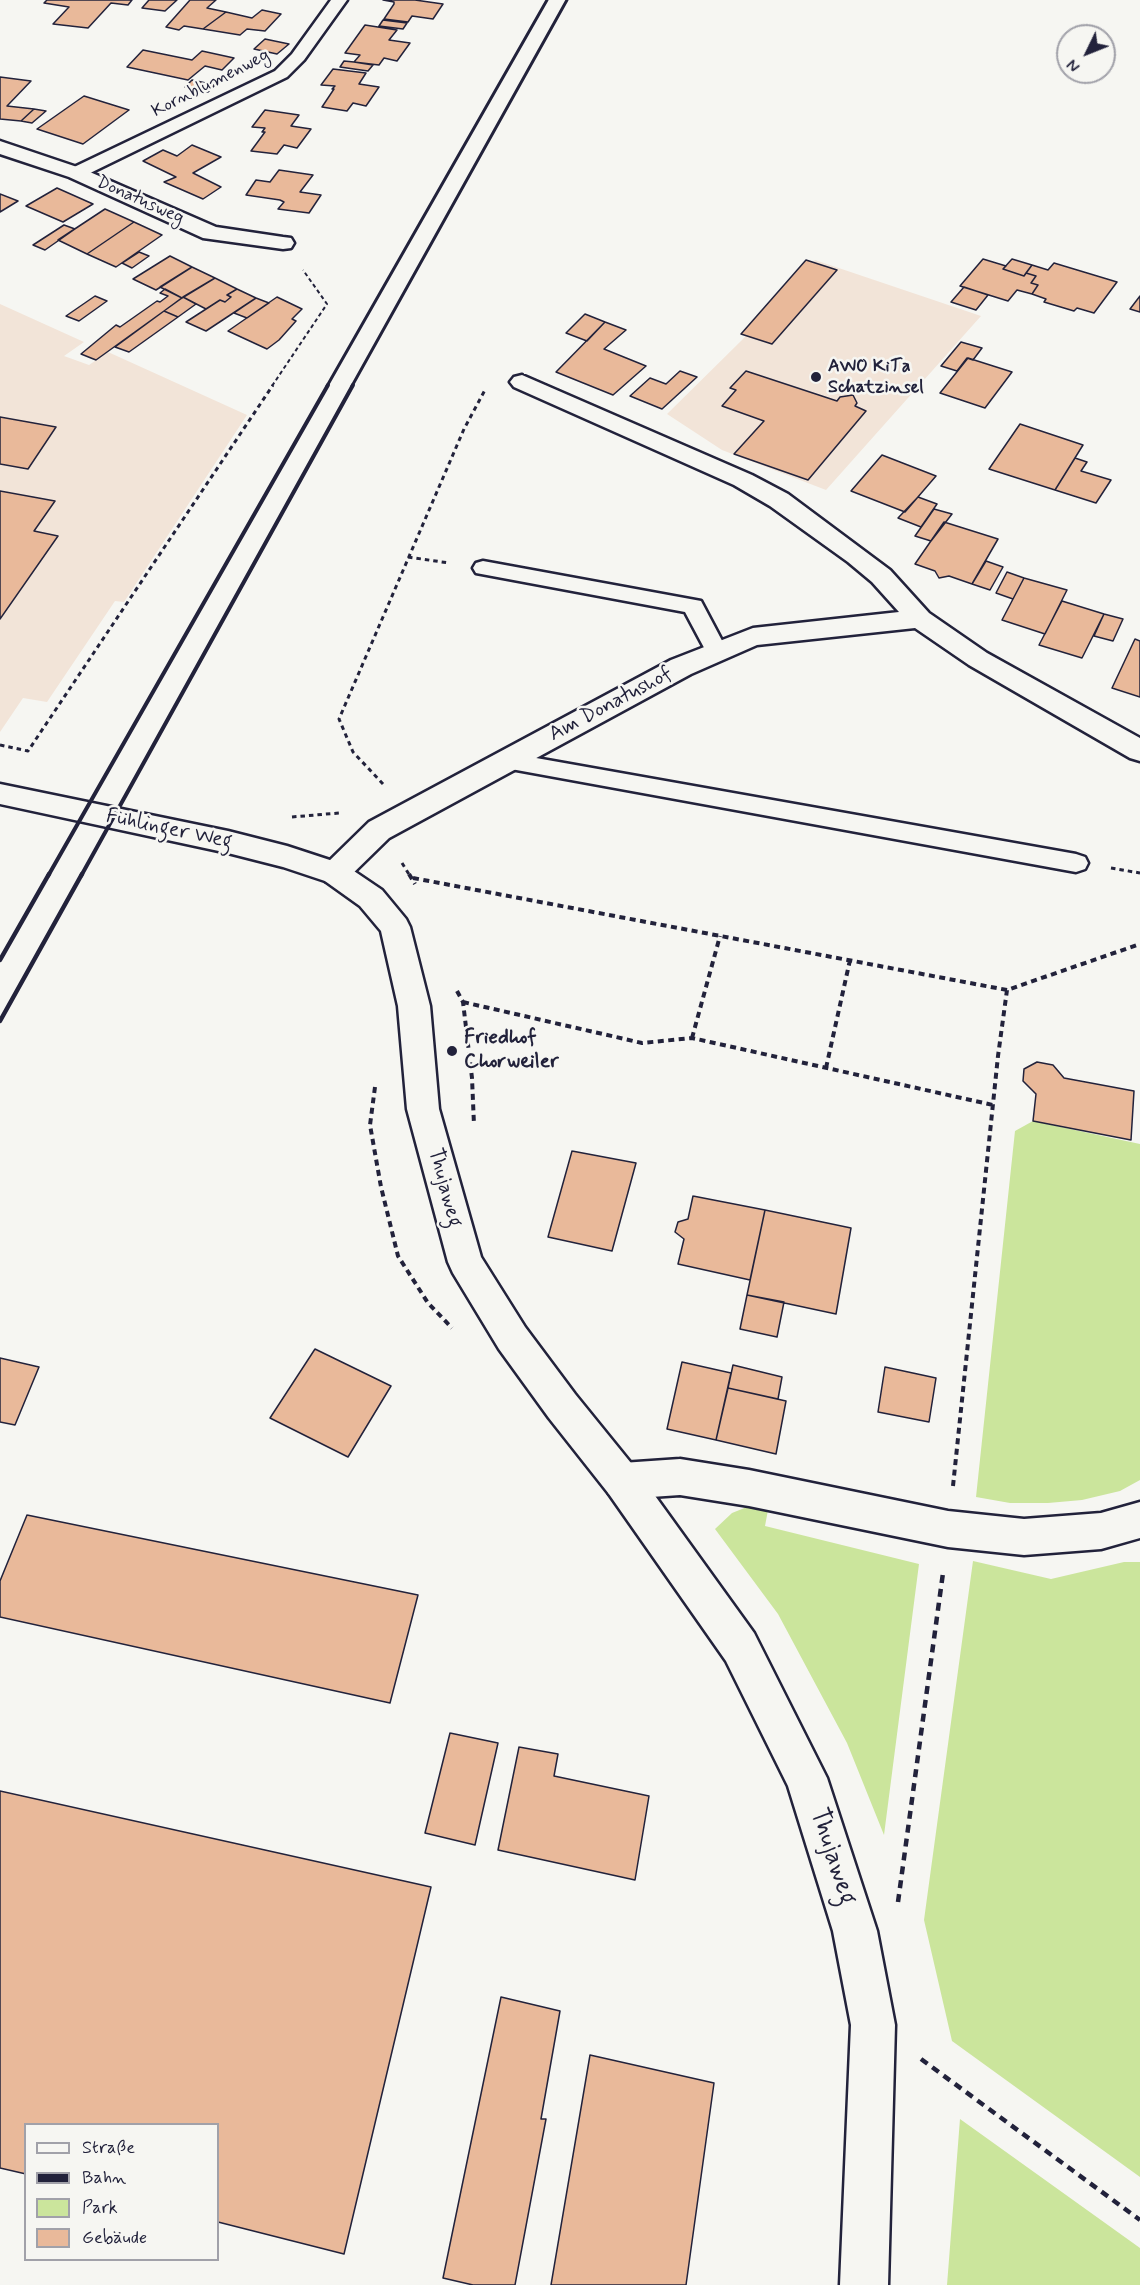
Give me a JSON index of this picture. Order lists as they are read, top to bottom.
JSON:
{
  "streets": {
    "street": [
      "Donatusweg",
      "Am Donatushof",
      "Fühlinger Weg",
      "Thujaweg"
    ],
    "lane": ["Kornblumenweg"]
  },
  "crossings": [
    ["Kornblumenweg", "Donatusweg"],
    ["Am Donatushof", "Fühlinger Weg"],
    ["Am Donatushof", "Thujaweg"],
    ["Fühlinger Weg", "Thujaweg"]
  ],
  "places": ["AWO KiTa Schatzinsel", "Friedhof Chorweiler"],
  "legend": [
    "Straße",
    "Bahn",
    "Park",
    "Gebäude"
  ],
  "north": "bottom left"
}
